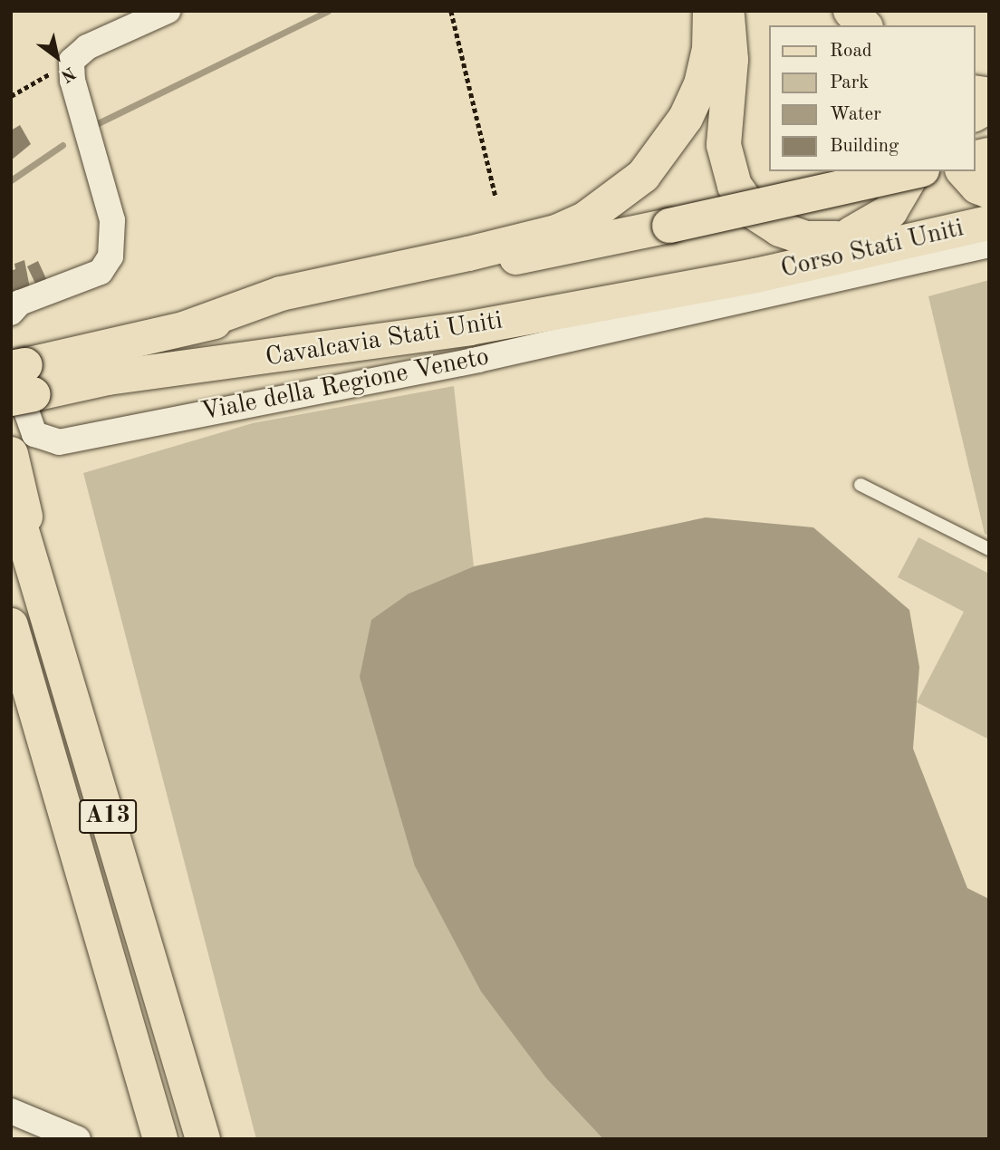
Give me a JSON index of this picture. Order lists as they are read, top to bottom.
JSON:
{
  "streets": {
    "main road": ["Corso Stati Uniti", "Cavalcavia Stati Uniti", "A13"],
    "street": ["Viale della Regione Veneto"]
  },
  "crossings": [
    ["Corso Stati Uniti", "Cavalcavia Stati Uniti"],
    ["Cavalcavia Stati Uniti", "Viale della Regione Veneto"]
  ],
  "legend": [
    "Road",
    "Park",
    "Water",
    "Building"
  ],
  "north": "bottom right"
}
